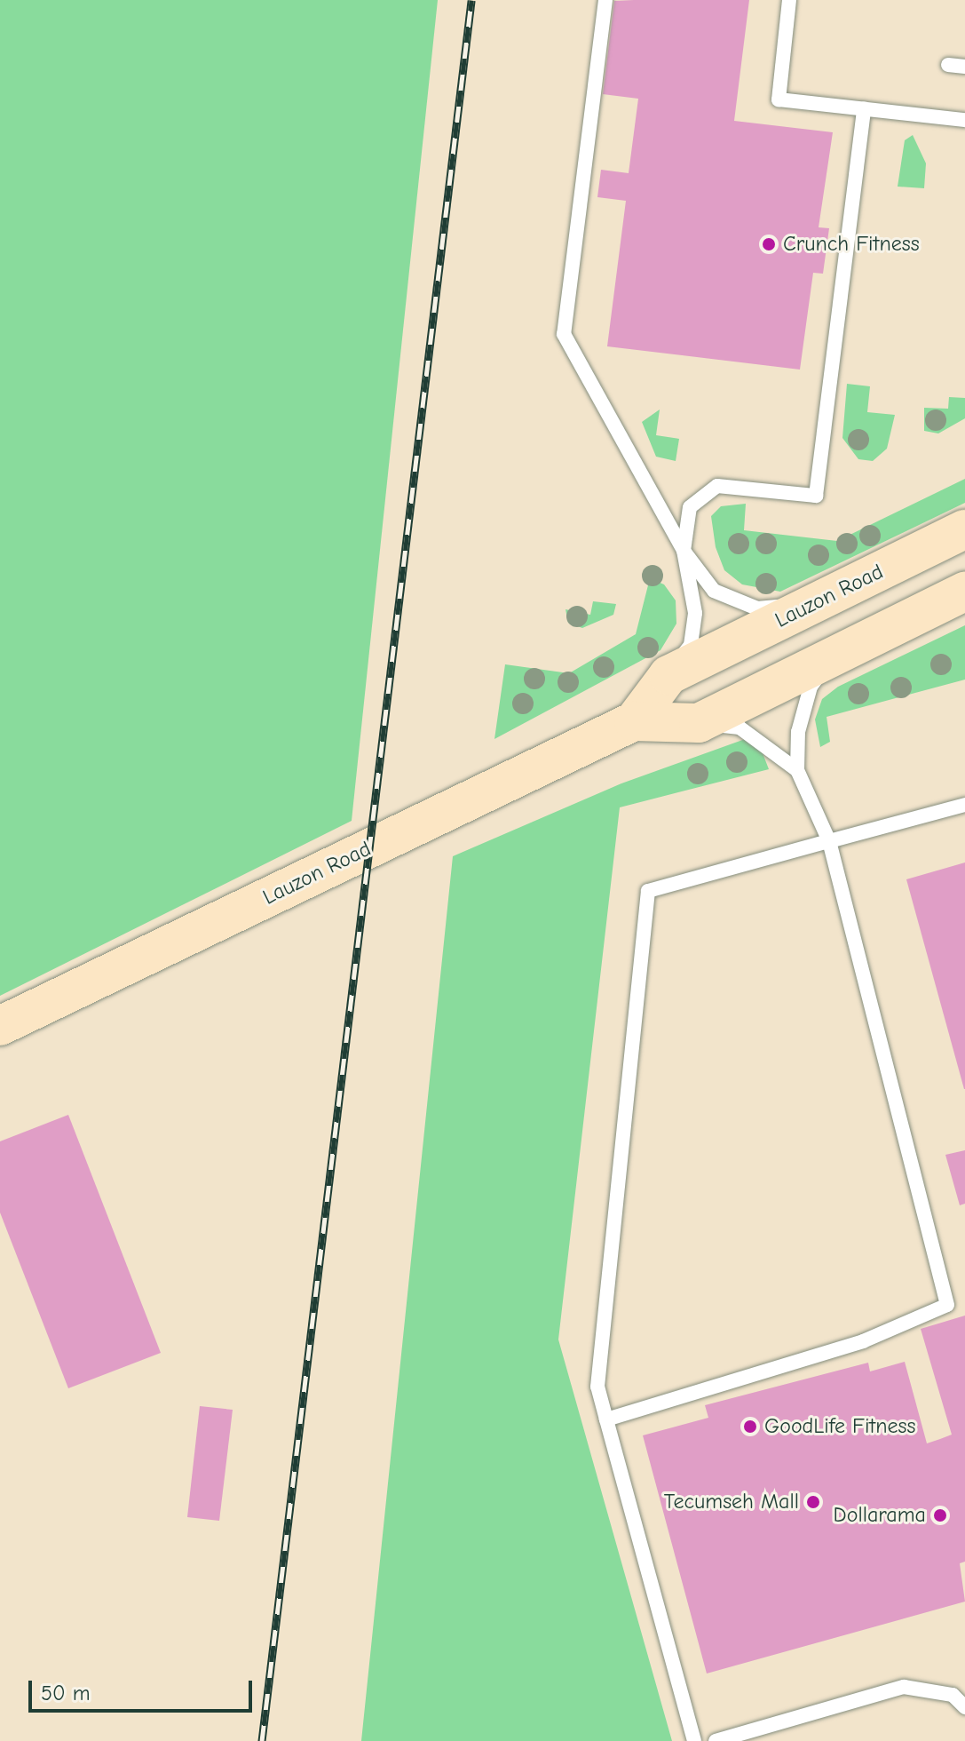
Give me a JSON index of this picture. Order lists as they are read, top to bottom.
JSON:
{
  "streets": {
    "street": ["Lauzon Road"]
  },
  "places": [
    "Crunch Fitness",
    "GoodLife Fitness",
    "Tecumseh Mall",
    "Dollarama"
  ],
  "scale_bar": "50 m"
}
